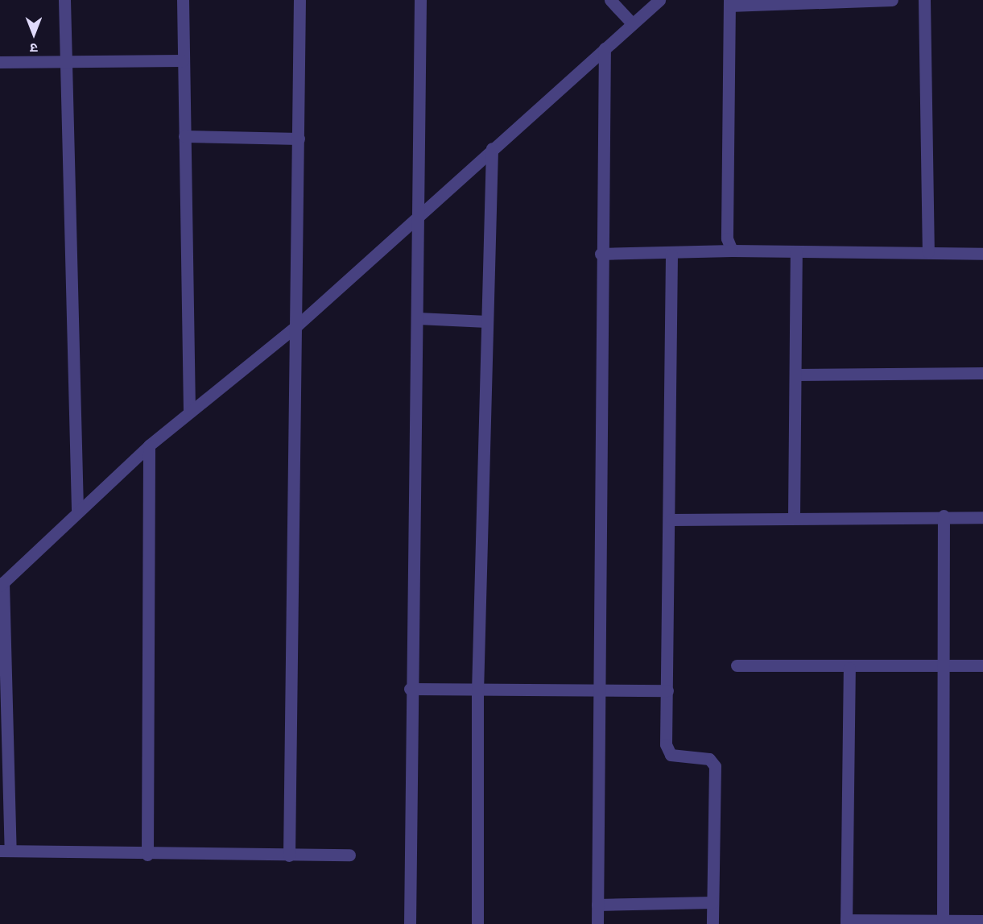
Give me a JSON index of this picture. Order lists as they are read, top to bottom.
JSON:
{
  "north": "bottom"
}
